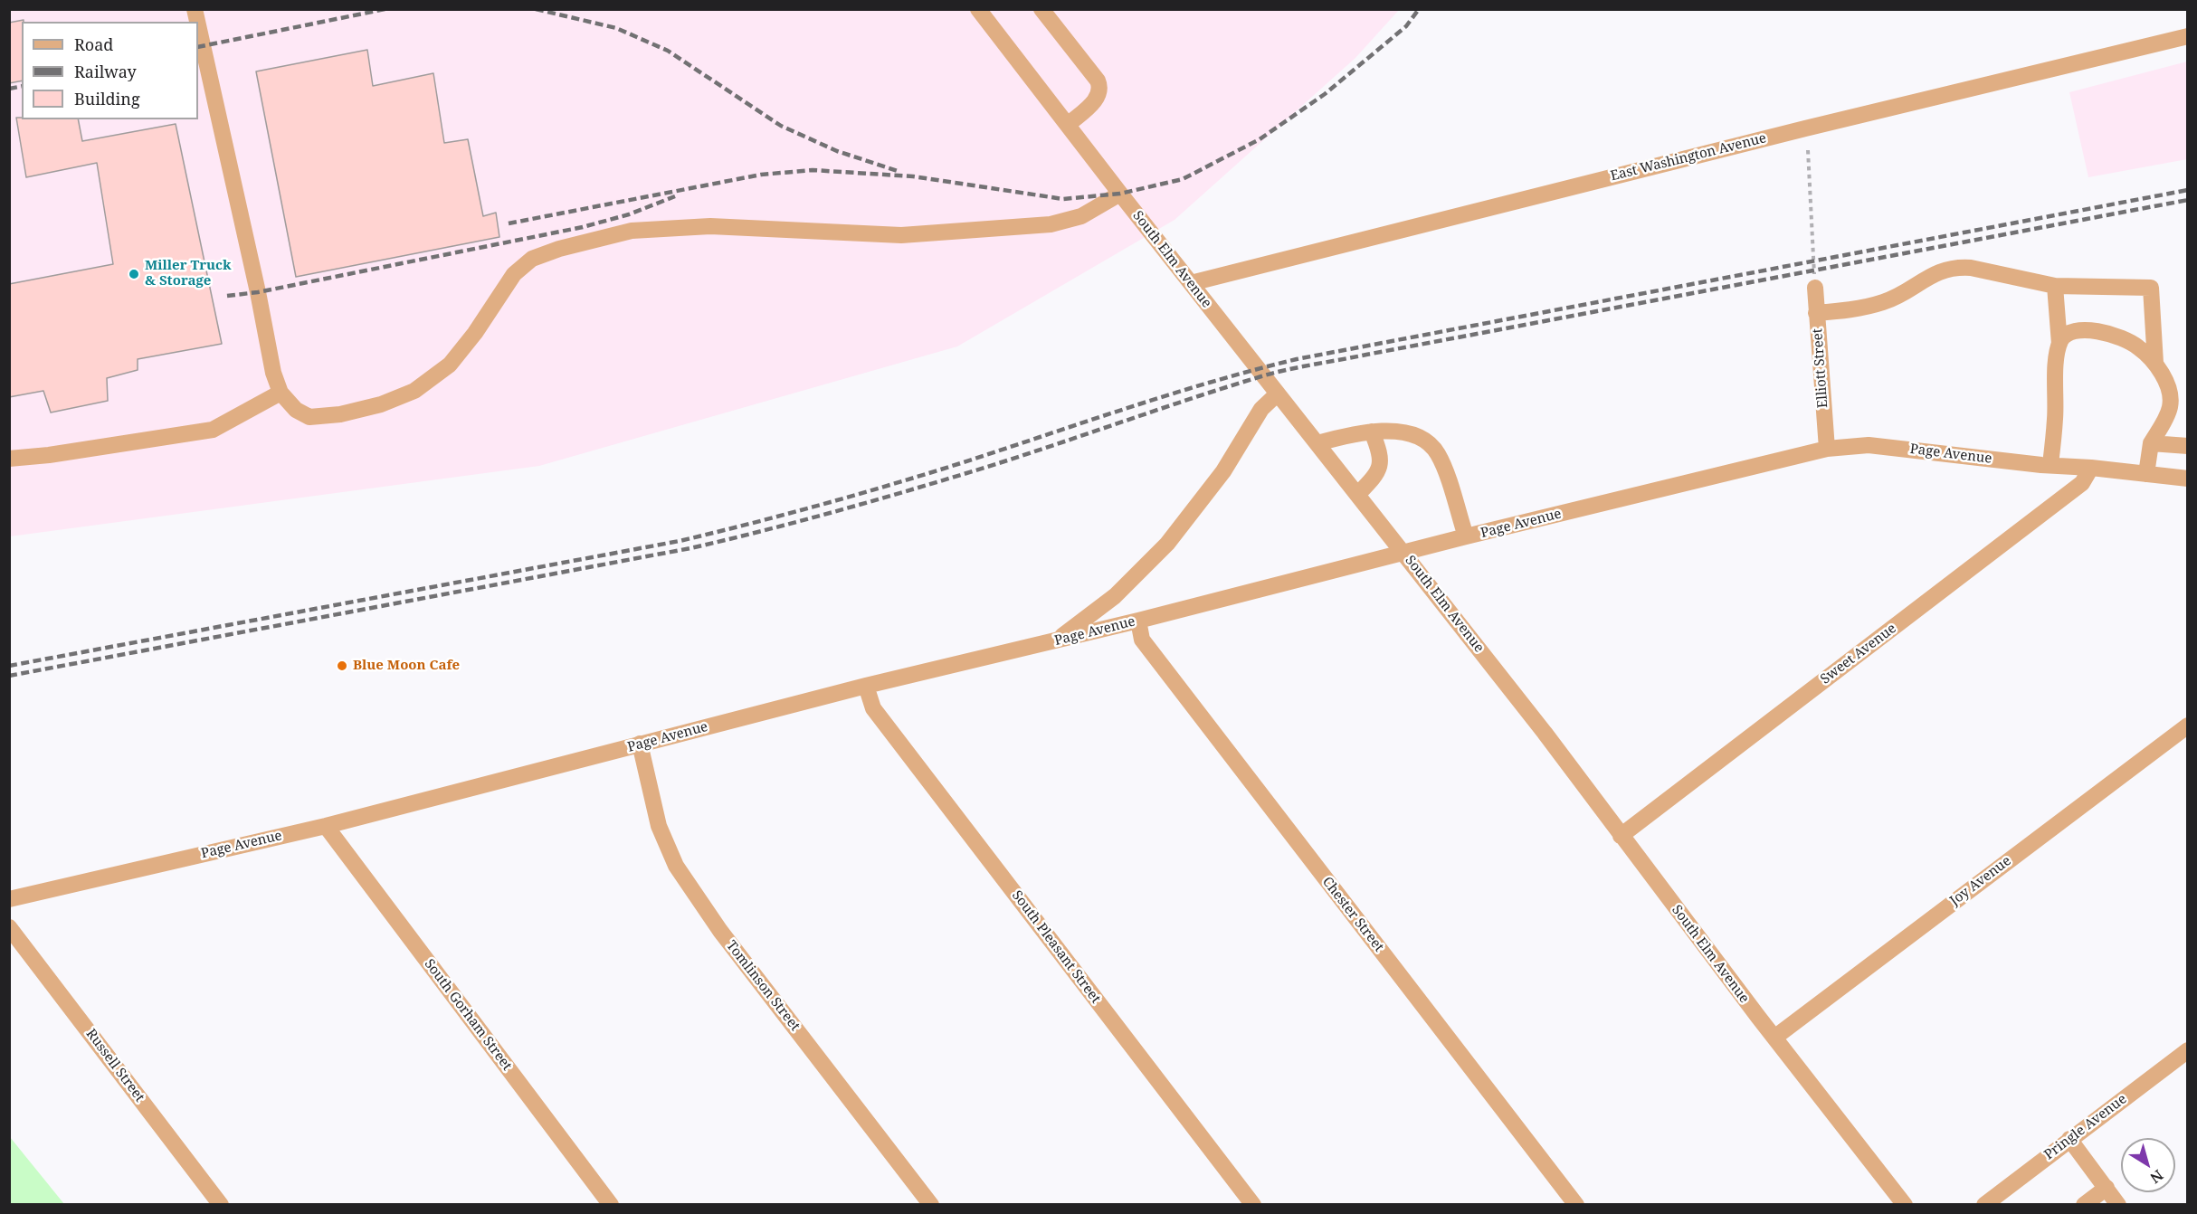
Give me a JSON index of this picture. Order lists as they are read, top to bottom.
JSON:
{
  "streets": {
    "street": [
      "East Washington Avenue",
      "South Elm Avenue",
      "Elliott Street",
      "Page Avenue",
      "Sweet Avenue",
      "Joy Avenue",
      "Chester Street",
      "South Pleasant Street",
      "Tomlinson Street",
      "South Gorham Street",
      "Russell Street",
      "Pringle Avenue"
    ]
  },
  "crossings": [
    ["East Washington Avenue", "South Elm Avenue"],
    ["South Elm Avenue", "Page Avenue"],
    ["South Elm Avenue", "Sweet Avenue"],
    ["South Elm Avenue", "Joy Avenue"],
    ["Elliott Street", "Page Avenue"],
    ["Page Avenue", "Sweet Avenue"],
    ["Page Avenue", "Chester Street"],
    ["Page Avenue", "South Pleasant Street"],
    ["Page Avenue", "Tomlinson Street"],
    ["Page Avenue", "South Gorham Street"]
  ],
  "places": ["Miller Truck & Storage", "Blue Moon Cafe"],
  "legend": ["Road", "Railway", "Building"],
  "north": "bottom right"
}
